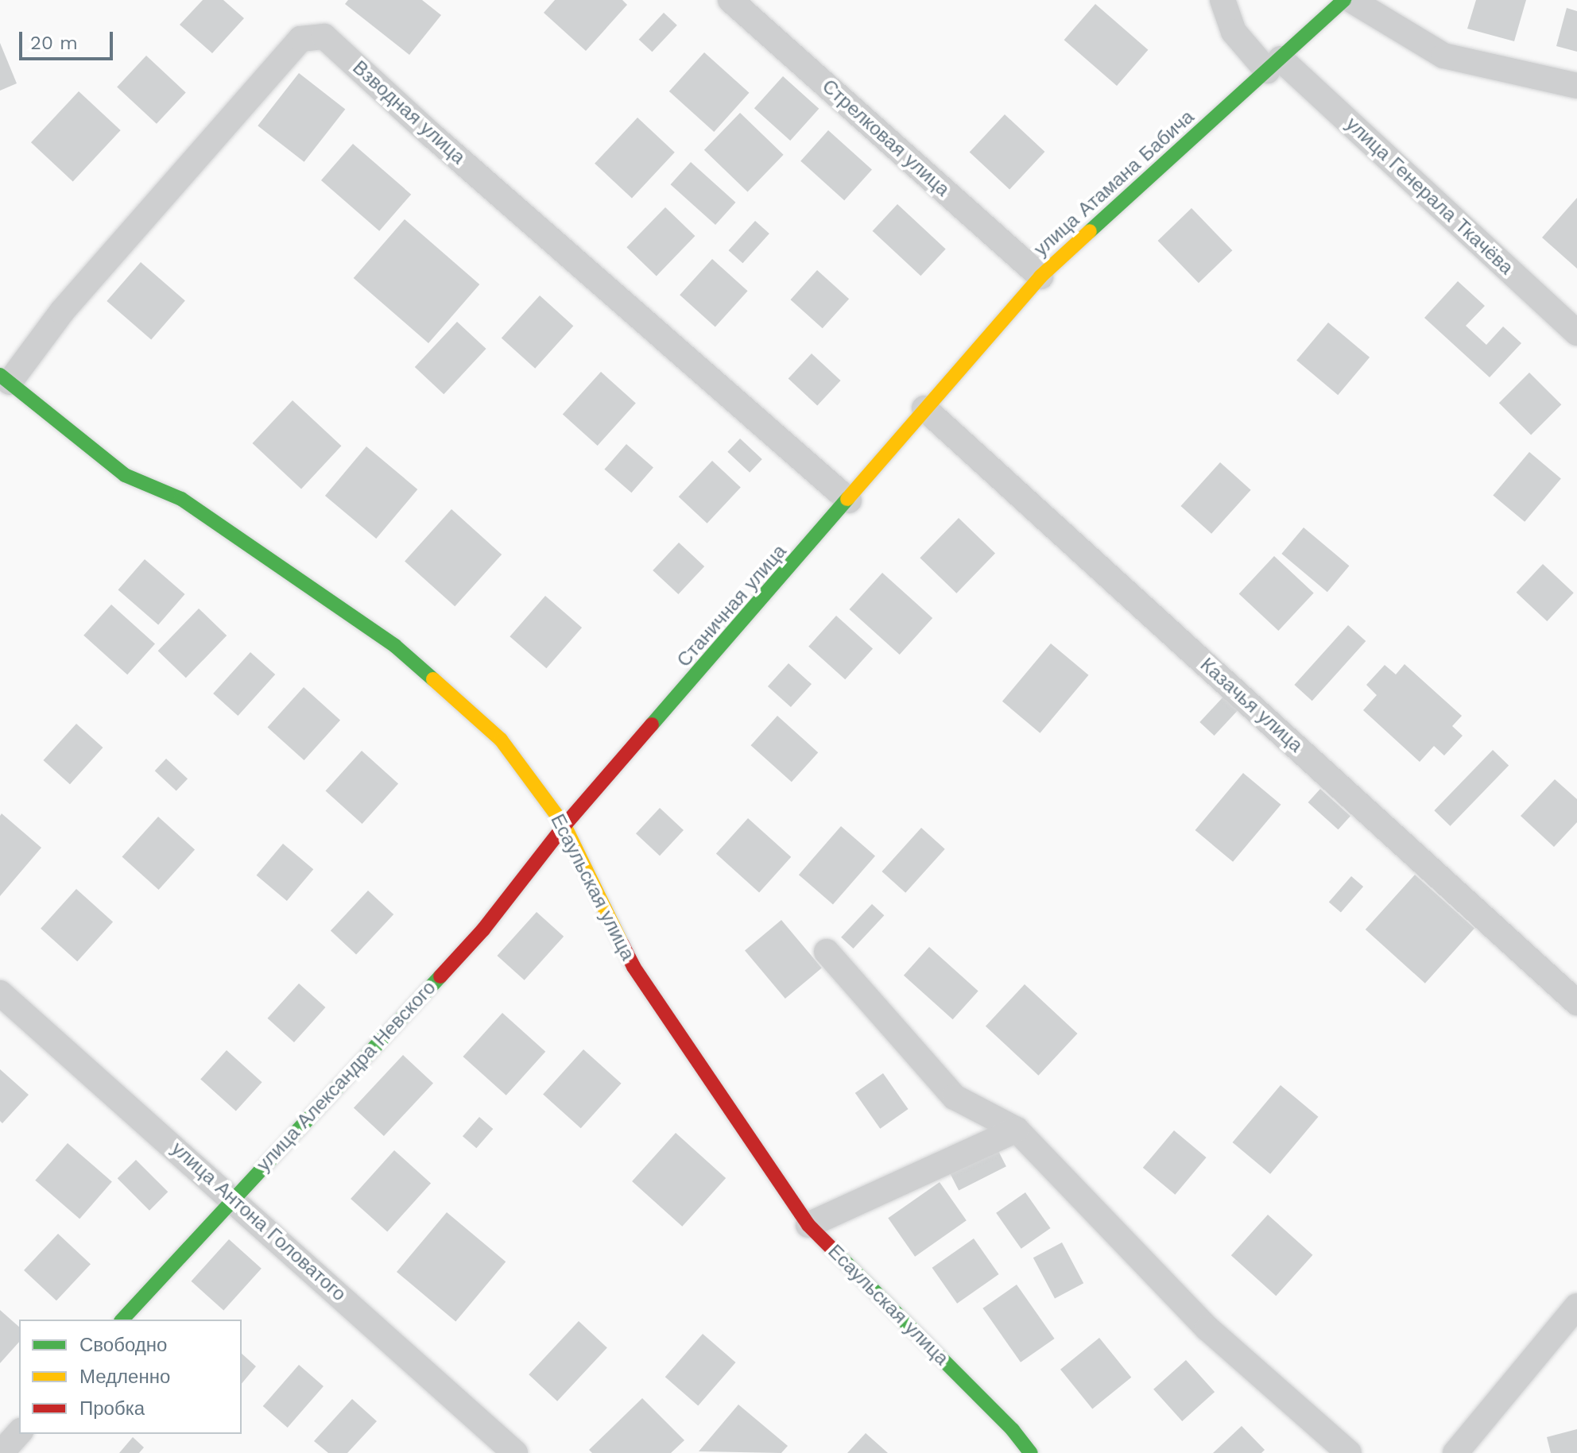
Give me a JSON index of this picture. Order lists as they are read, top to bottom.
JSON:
{
  "streets": {
    "street": [
      "Взводная улица",
      "Стрелковая улица",
      "улица Атамана Бабича",
      "улица Генерала Ткачёва",
      "Станичная улица",
      "Казачья улица",
      "Есаульская улица",
      "улица Александра Невского",
      "улица Антона Головатого"
    ]
  },
  "crossings": [
    ["Взводная улица", "Станичная улица"],
    ["Взводная улица", "Есаульская улица"],
    ["Стрелковая улица", "улица Атамана Бабича"],
    ["улица Атамана Бабича", "улица Генерала Ткачёва"],
    ["улица Атамана Бабича", "Станичная улица"],
    ["улица Атамана Бабича", "Казачья улица"],
    ["Станичная улица", "Казачья улица"],
    ["Станичная улица", "Есаульская улица"],
    ["Станичная улица", "улица Александра Невского"],
    ["Есаульская улица", "улица Александра Невского"],
    ["улица Александра Невского", "улица Антона Головатого"]
  ],
  "legend": ["Свободно", "Медленно", "Пробка"],
  "scale_bar": "20 m"
}
